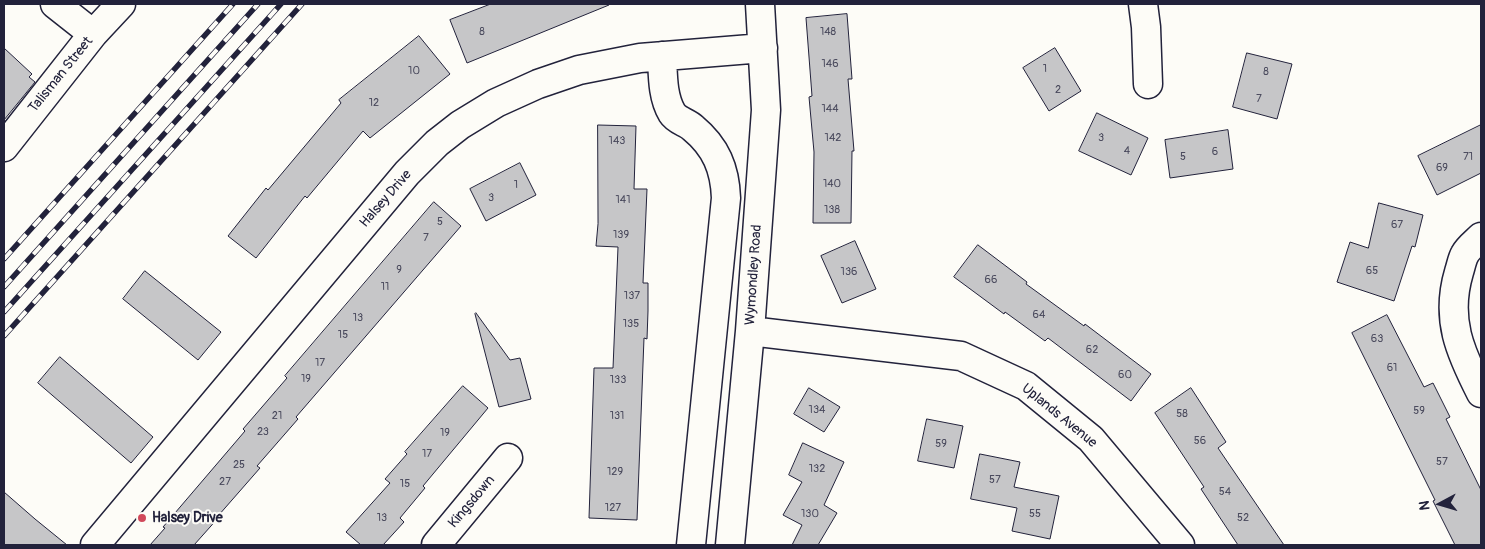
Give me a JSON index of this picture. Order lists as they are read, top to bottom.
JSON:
{
  "streets": {
    "street": [
      "Talisman Street",
      "Halsey Drive",
      "Wymondley Road",
      "Uplands Avenue",
      "Kingsdown"
    ]
  },
  "crossings": [
    ["Halsey Drive", "Wymondley Road"],
    ["Wymondley Road", "Uplands Avenue"]
  ],
  "places": ["Halsey Drive"],
  "house_numbers": [
    "8",
    "148",
    "146",
    "1",
    "10",
    "8",
    "2",
    "7",
    "12",
    "144",
    "142",
    "3",
    "143",
    "4",
    "6",
    "5",
    "71",
    "69",
    "140",
    "1",
    "3",
    "141",
    "138",
    "5",
    "67",
    "139",
    "7",
    "9",
    "65",
    "136",
    "66",
    "11",
    "137",
    "64",
    "13",
    "135",
    "15",
    "63",
    "62",
    "17",
    "61",
    "60",
    "19",
    "133",
    "134",
    "59",
    "58",
    "21",
    "131",
    "23",
    "19",
    "56",
    "59",
    "17",
    "57",
    "25",
    "132",
    "129",
    "57",
    "27",
    "15",
    "54",
    "127",
    "130",
    "55",
    "13",
    "52"
  ],
  "north": "left"
}
